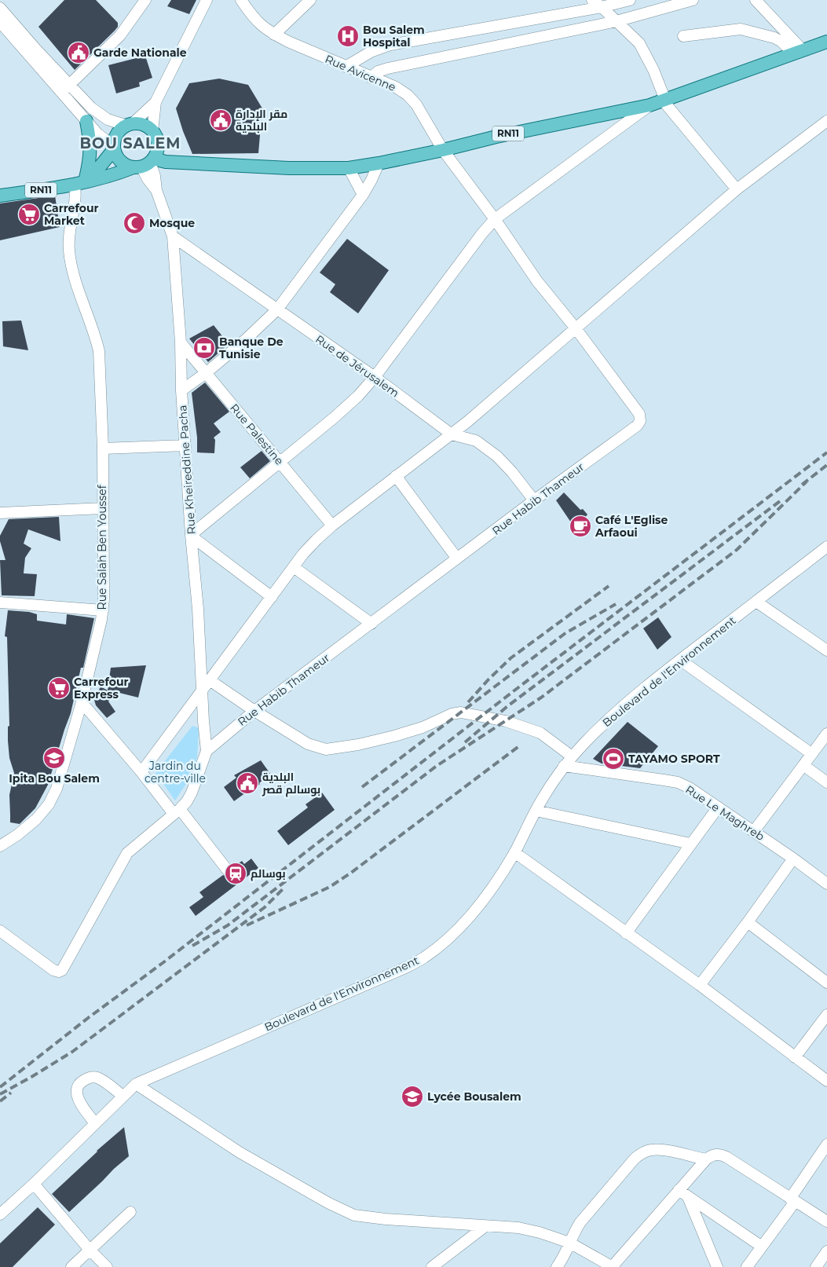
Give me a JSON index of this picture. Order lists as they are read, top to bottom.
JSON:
{
  "streets": {
    "main road": ["RN11"],
    "street": [
      "Rue Avicenne",
      "Rue de Jérusalem",
      "Rue Palestine",
      "Rue Kheireddine Pacha",
      "Rue Habib Thameur",
      "Rue Salah Ben Youssef",
      "Boulevard de l'Environnement",
      "Rue Le Maghreb"
    ]
  },
  "crossings": [
    ["Rue Avicenne", "RN11"],
    ["Rue Avicenne", "Rue Habib Thameur"],
    ["RN11", "Rue Kheireddine Pacha"],
    ["RN11", "Rue Salah Ben Youssef"],
    ["Rue de Jérusalem", "Rue Kheireddine Pacha"],
    ["Rue de Jérusalem", "Rue Habib Thameur"],
    ["Rue Palestine", "Rue Kheireddine Pacha"],
    ["Rue Kheireddine Pacha", "Rue Habib Thameur"],
    ["Boulevard de l'Environnement", "Rue Le Maghreb"]
  ],
  "districts": ["BOU SALEM"],
  "parks": ["Jardin du centre-ville"],
  "places": {
    "hospital": ["Bou Salem Hospital"],
    "public building": ["Garde Nationale", "مقر الإدارة البلدية", "البلدية بوسالم قصر"],
    "supermarket": ["Carrefour Market", "Carrefour Express"],
    "mosque": ["Mosque"],
    "bank": ["Banque De Tunisie"],
    "cafe": ["Café L'Eglise Arfaoui"],
    "school or university": ["Ipita Bou Salem", "Lycée Bousalem"],
    "sports": ["TAYAMO SPORT"],
    "station": ["بوسالم"]
  }
}
